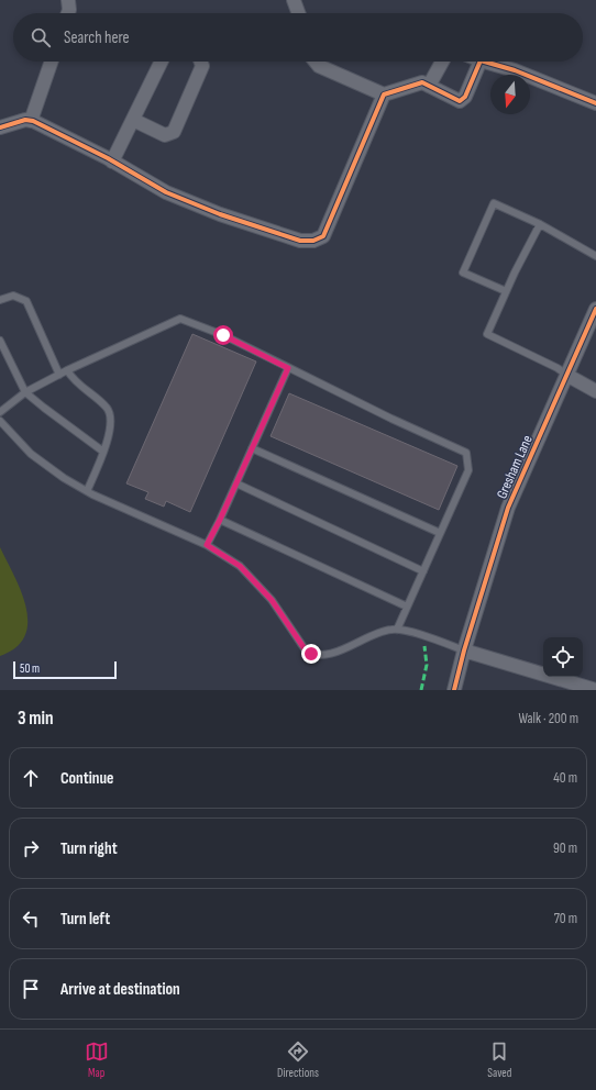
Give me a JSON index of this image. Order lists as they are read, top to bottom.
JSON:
{
  "streets": {
    "street": ["Gresham Lane"]
  },
  "scale_bar": "50 m",
  "north": "bottom",
  "page": {
    "search": "Search here",
    "scale": "50 m",
    "heading": ["3 min", "Walk · 200 m"],
    "list": [
      ["Continue", "40 m"],
      ["Turn right", "90 m"],
      ["Turn left", "70 m"],
      "Arrive at destination"
    ],
    "nav": ["Map", "Directions", "Saved"]
  }
}
